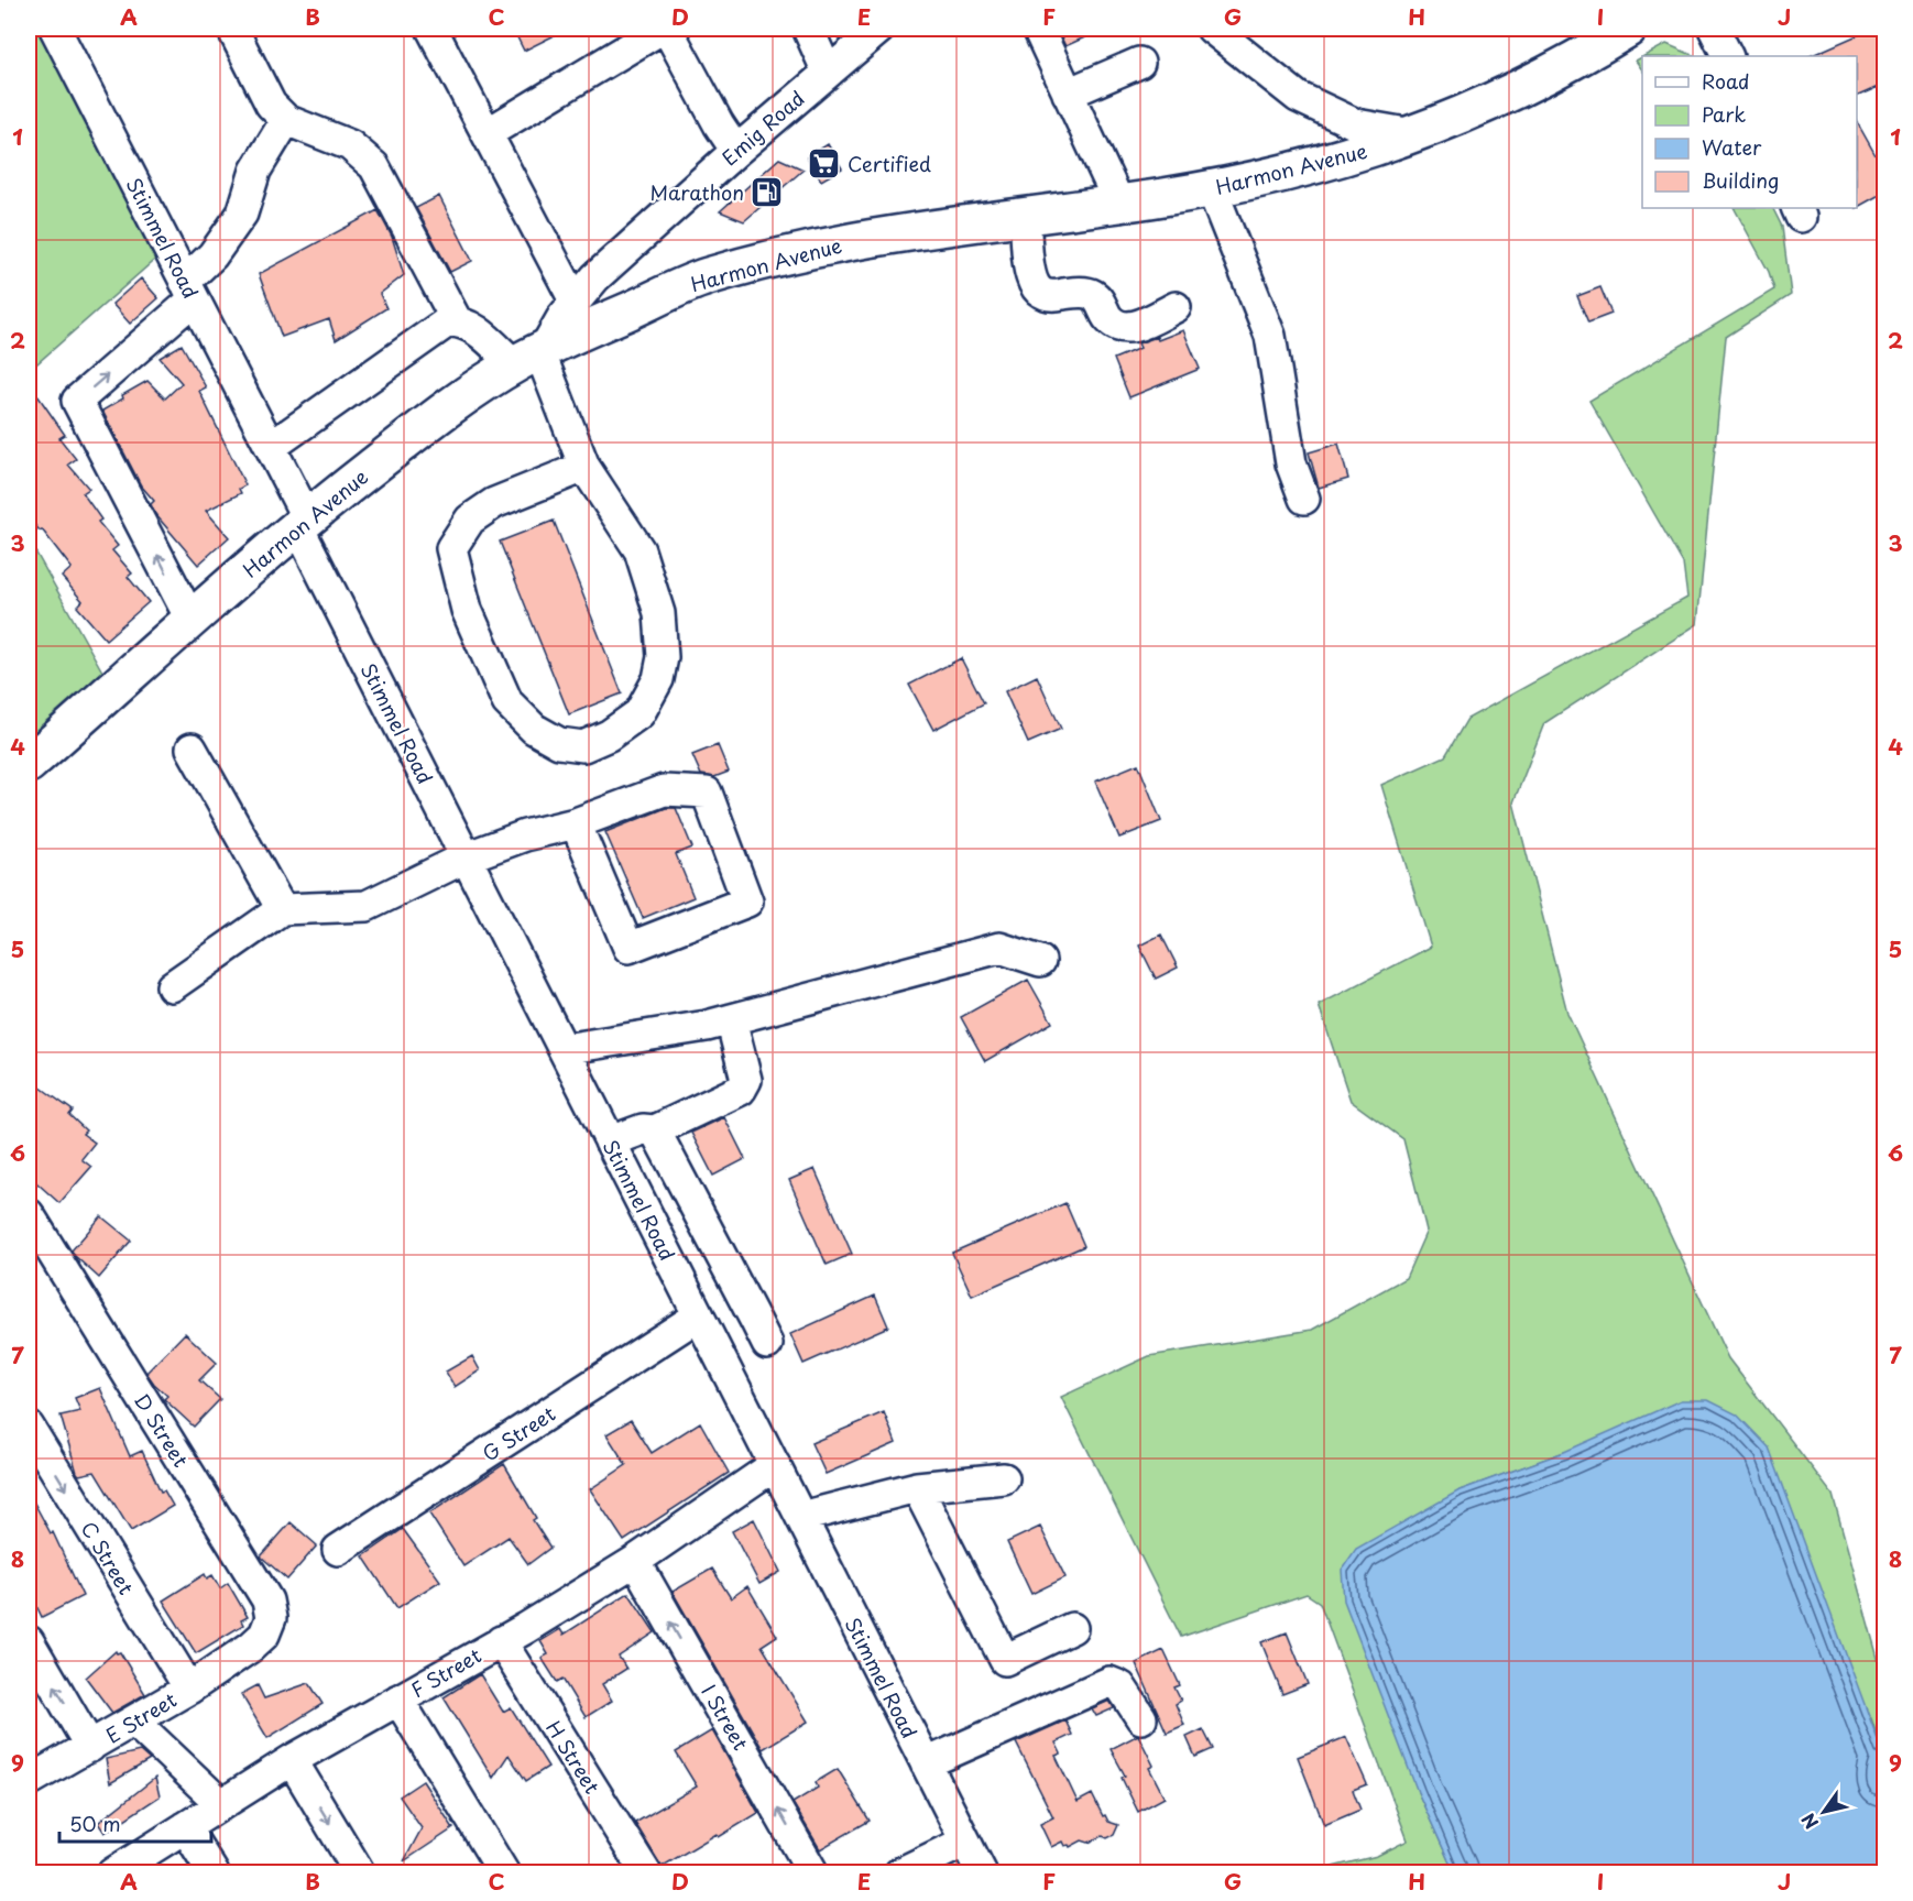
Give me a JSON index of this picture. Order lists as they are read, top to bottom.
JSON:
{
  "streets": {
    "main road": ["Harmon Avenue"],
    "street": [
      "Emig Road",
      "Stimmel Road",
      "D Street",
      "G Street",
      "C Street",
      "F Street",
      "E Street",
      "I Street",
      "H Street"
    ]
  },
  "crossings": [
    ["Emig Road", "Harmon Avenue"],
    ["Harmon Avenue", "Stimmel Road"],
    ["Stimmel Road", "G Street"],
    ["Stimmel Road", "F Street"],
    ["D Street", "E Street"],
    ["C Street", "E Street"],
    ["F Street", "I Street"],
    ["F Street", "H Street"]
  ],
  "one_way": ["I Street"],
  "places": {
    "supermarket": ["Certified"],
    "fuel station": ["Marathon"]
  },
  "legend": [
    "Road",
    "Park",
    "Water",
    "Building"
  ],
  "scale_bar": "50 m",
  "north": "bottom left",
  "grid": {
    "columns": [
      "A",
      "B",
      "C",
      "D",
      "E",
      "F",
      "G",
      "H",
      "I",
      "J"
    ],
    "rows": [
      "1",
      "2",
      "3",
      "4",
      "5",
      "6",
      "7",
      "8",
      "9"
    ]
  }
}
